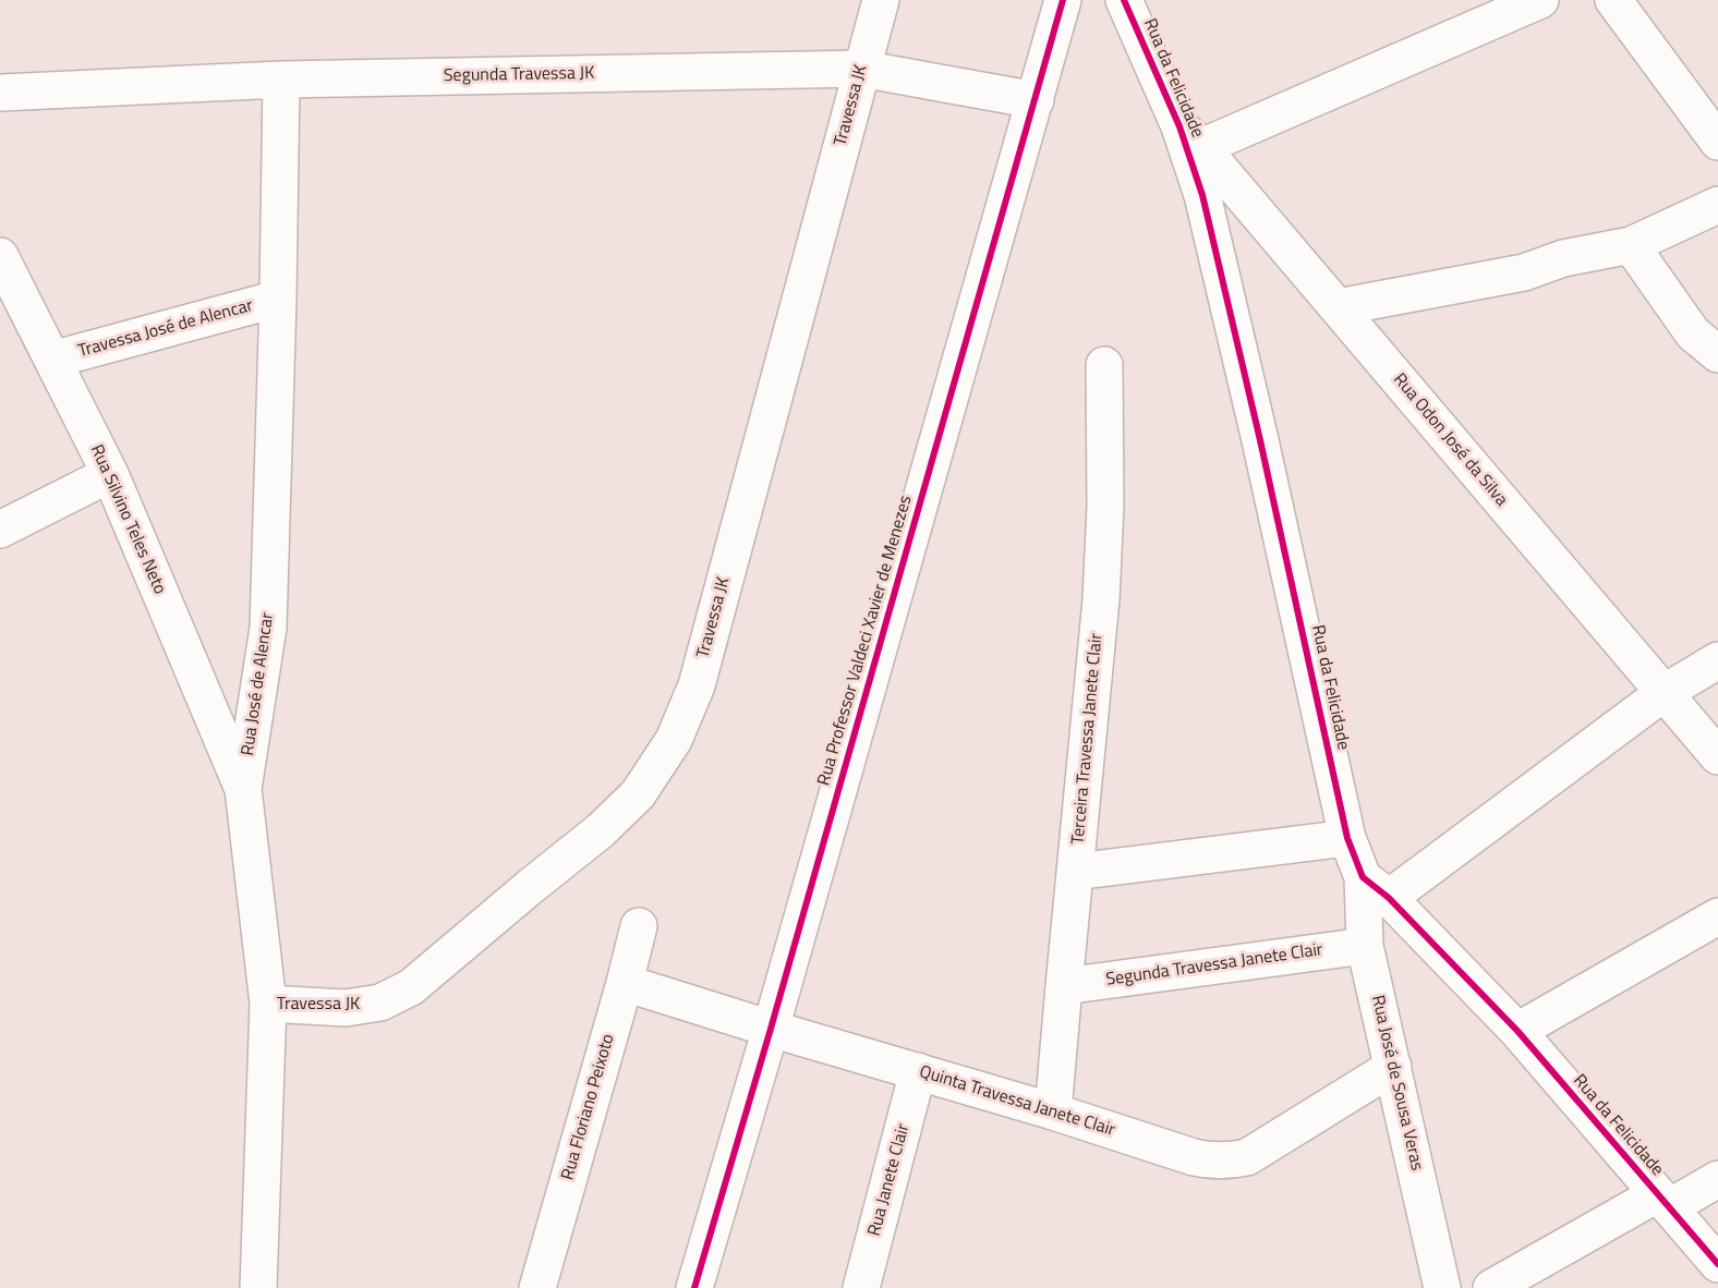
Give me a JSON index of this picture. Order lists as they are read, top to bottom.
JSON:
{
  "streets": {
    "street": [
      "Segunda Travessa JK",
      "Rua da Felicidade",
      "Travessa JK",
      "Travessa José de Alencar",
      "Rua Odon José da Silva",
      "Rua Silvino Teles Neto",
      "Rua Professor Valdeci Xavier de Menezes",
      "Rua José de Alencar",
      "Terceira Travessa Janete Clair",
      "Segunda Travessa Janete Clair",
      "Rua José de Sousa Veras",
      "Quinta Travessa Janete Clair",
      "Rua Floriano Peixoto",
      "Rua Janete Clair"
    ]
  },
  "crossings": [
    ["Segunda Travessa JK", "Travessa JK"],
    ["Segunda Travessa JK", "Rua Professor Valdeci Xavier de Menezes"],
    ["Segunda Travessa JK", "Rua José de Alencar"],
    ["Rua da Felicidade", "Rua Odon José da Silva"],
    ["Rua da Felicidade", "Rua José de Sousa Veras"],
    ["Travessa JK", "Rua José de Alencar"],
    ["Travessa José de Alencar", "Rua Silvino Teles Neto"],
    ["Travessa José de Alencar", "Rua José de Alencar"],
    ["Rua Silvino Teles Neto", "Rua José de Alencar"],
    ["Rua Professor Valdeci Xavier de Menezes", "Quinta Travessa Janete Clair"],
    ["Terceira Travessa Janete Clair", "Segunda Travessa Janete Clair"],
    ["Terceira Travessa Janete Clair", "Quinta Travessa Janete Clair"],
    ["Segunda Travessa Janete Clair", "Rua José de Sousa Veras"],
    ["Rua José de Sousa Veras", "Quinta Travessa Janete Clair"],
    ["Quinta Travessa Janete Clair", "Rua Floriano Peixoto"],
    ["Quinta Travessa Janete Clair", "Rua Janete Clair"]
  ]
}
